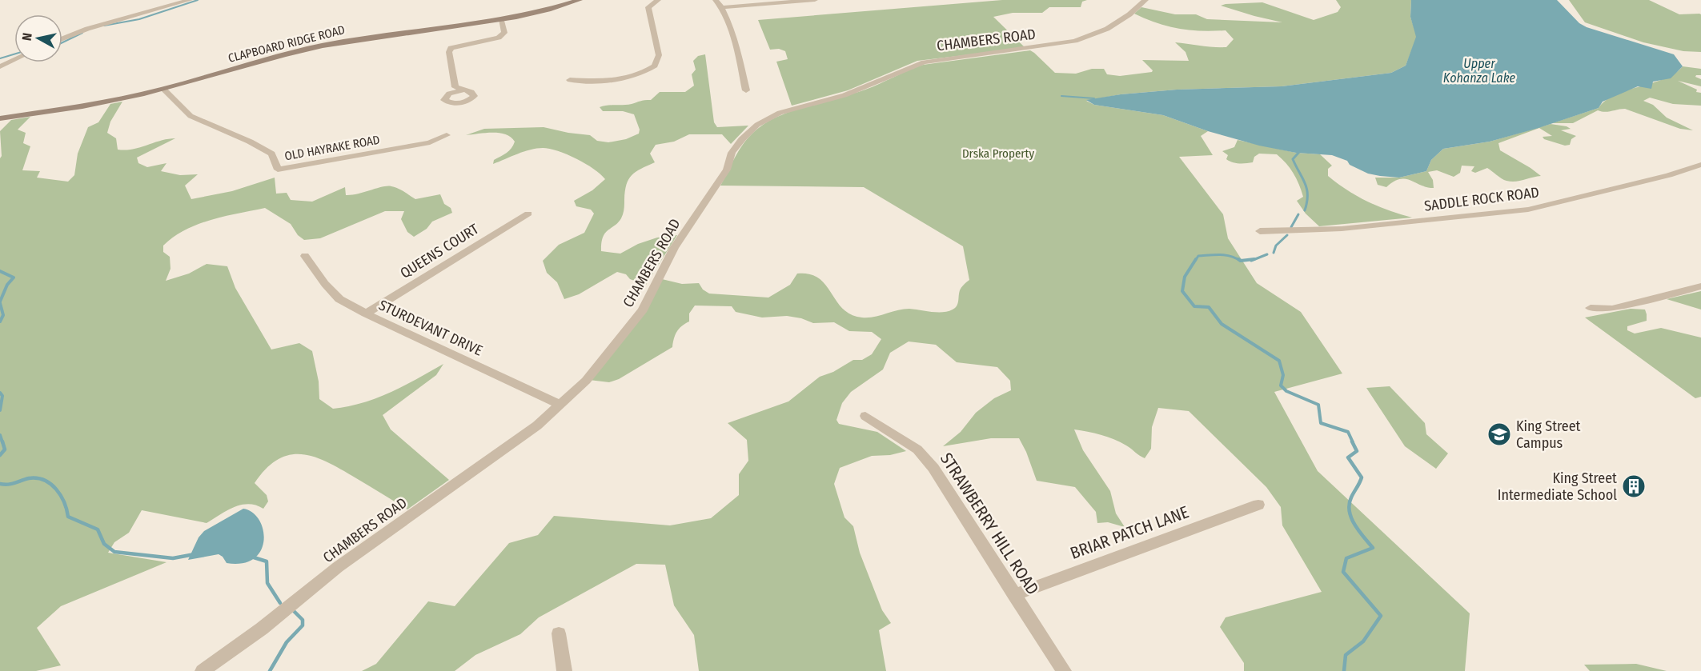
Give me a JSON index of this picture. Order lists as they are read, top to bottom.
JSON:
{
  "streets": {
    "main road": ["CLAPBOARD RIDGE ROAD"],
    "street": [
      "CHAMBERS ROAD",
      "OLD HAYRAKE ROAD",
      "SADDLE ROCK ROAD",
      "QUEENS COURT",
      "STURDEVANT DRIVE",
      "STRAWBERRY HILL ROAD",
      "BRIAR PATCH LANE"
    ]
  },
  "crossings": [
    ["CHAMBERS ROAD", "STURDEVANT DRIVE"],
    ["CLAPBOARD RIDGE ROAD", "OLD HAYRAKE ROAD"],
    ["QUEENS COURT", "STURDEVANT DRIVE"],
    ["STRAWBERRY HILL ROAD", "BRIAR PATCH LANE"]
  ],
  "water": ["Upper Kohanza Lake"],
  "parks": ["Drska Property"],
  "places": {
    "school or university": ["King Street Campus"],
    "building": ["King Street Intermediate School"]
  },
  "north": "left"
}
